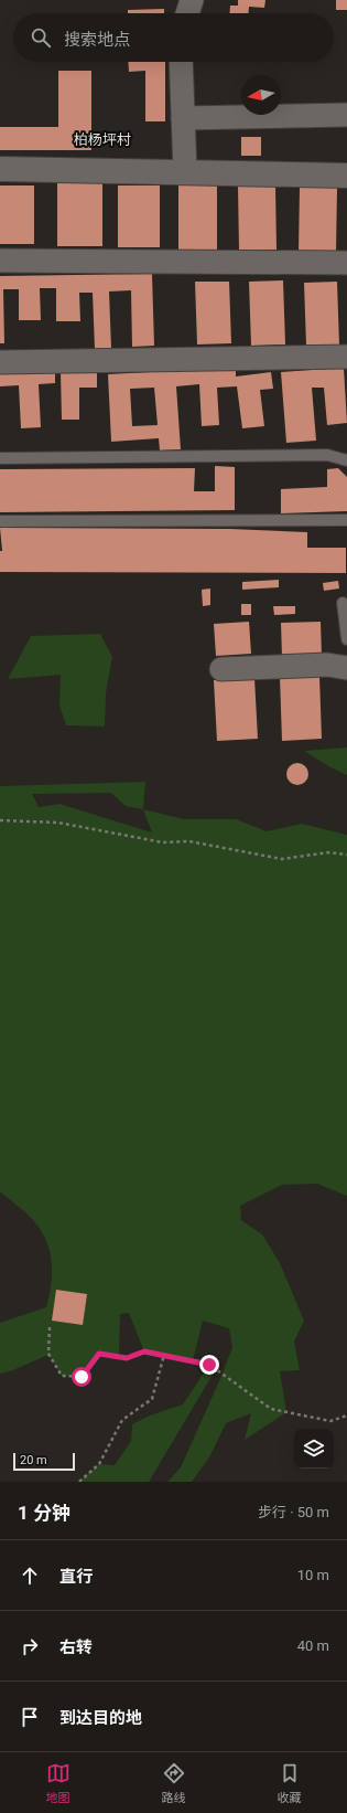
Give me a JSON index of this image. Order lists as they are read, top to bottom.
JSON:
{
  "districts": ["柏杨坪村"],
  "scale_bar": "20 m",
  "north": "left",
  "page": {
    "search": "搜索地点",
    "scale": "20 m",
    "heading": ["1 分钟", "步行 · 50 m"],
    "list": [
      ["直行", "10 m"],
      ["右转", "40 m"],
      "到达目的地"
    ],
    "nav": ["地图", "路线", "收藏"]
  }
}
